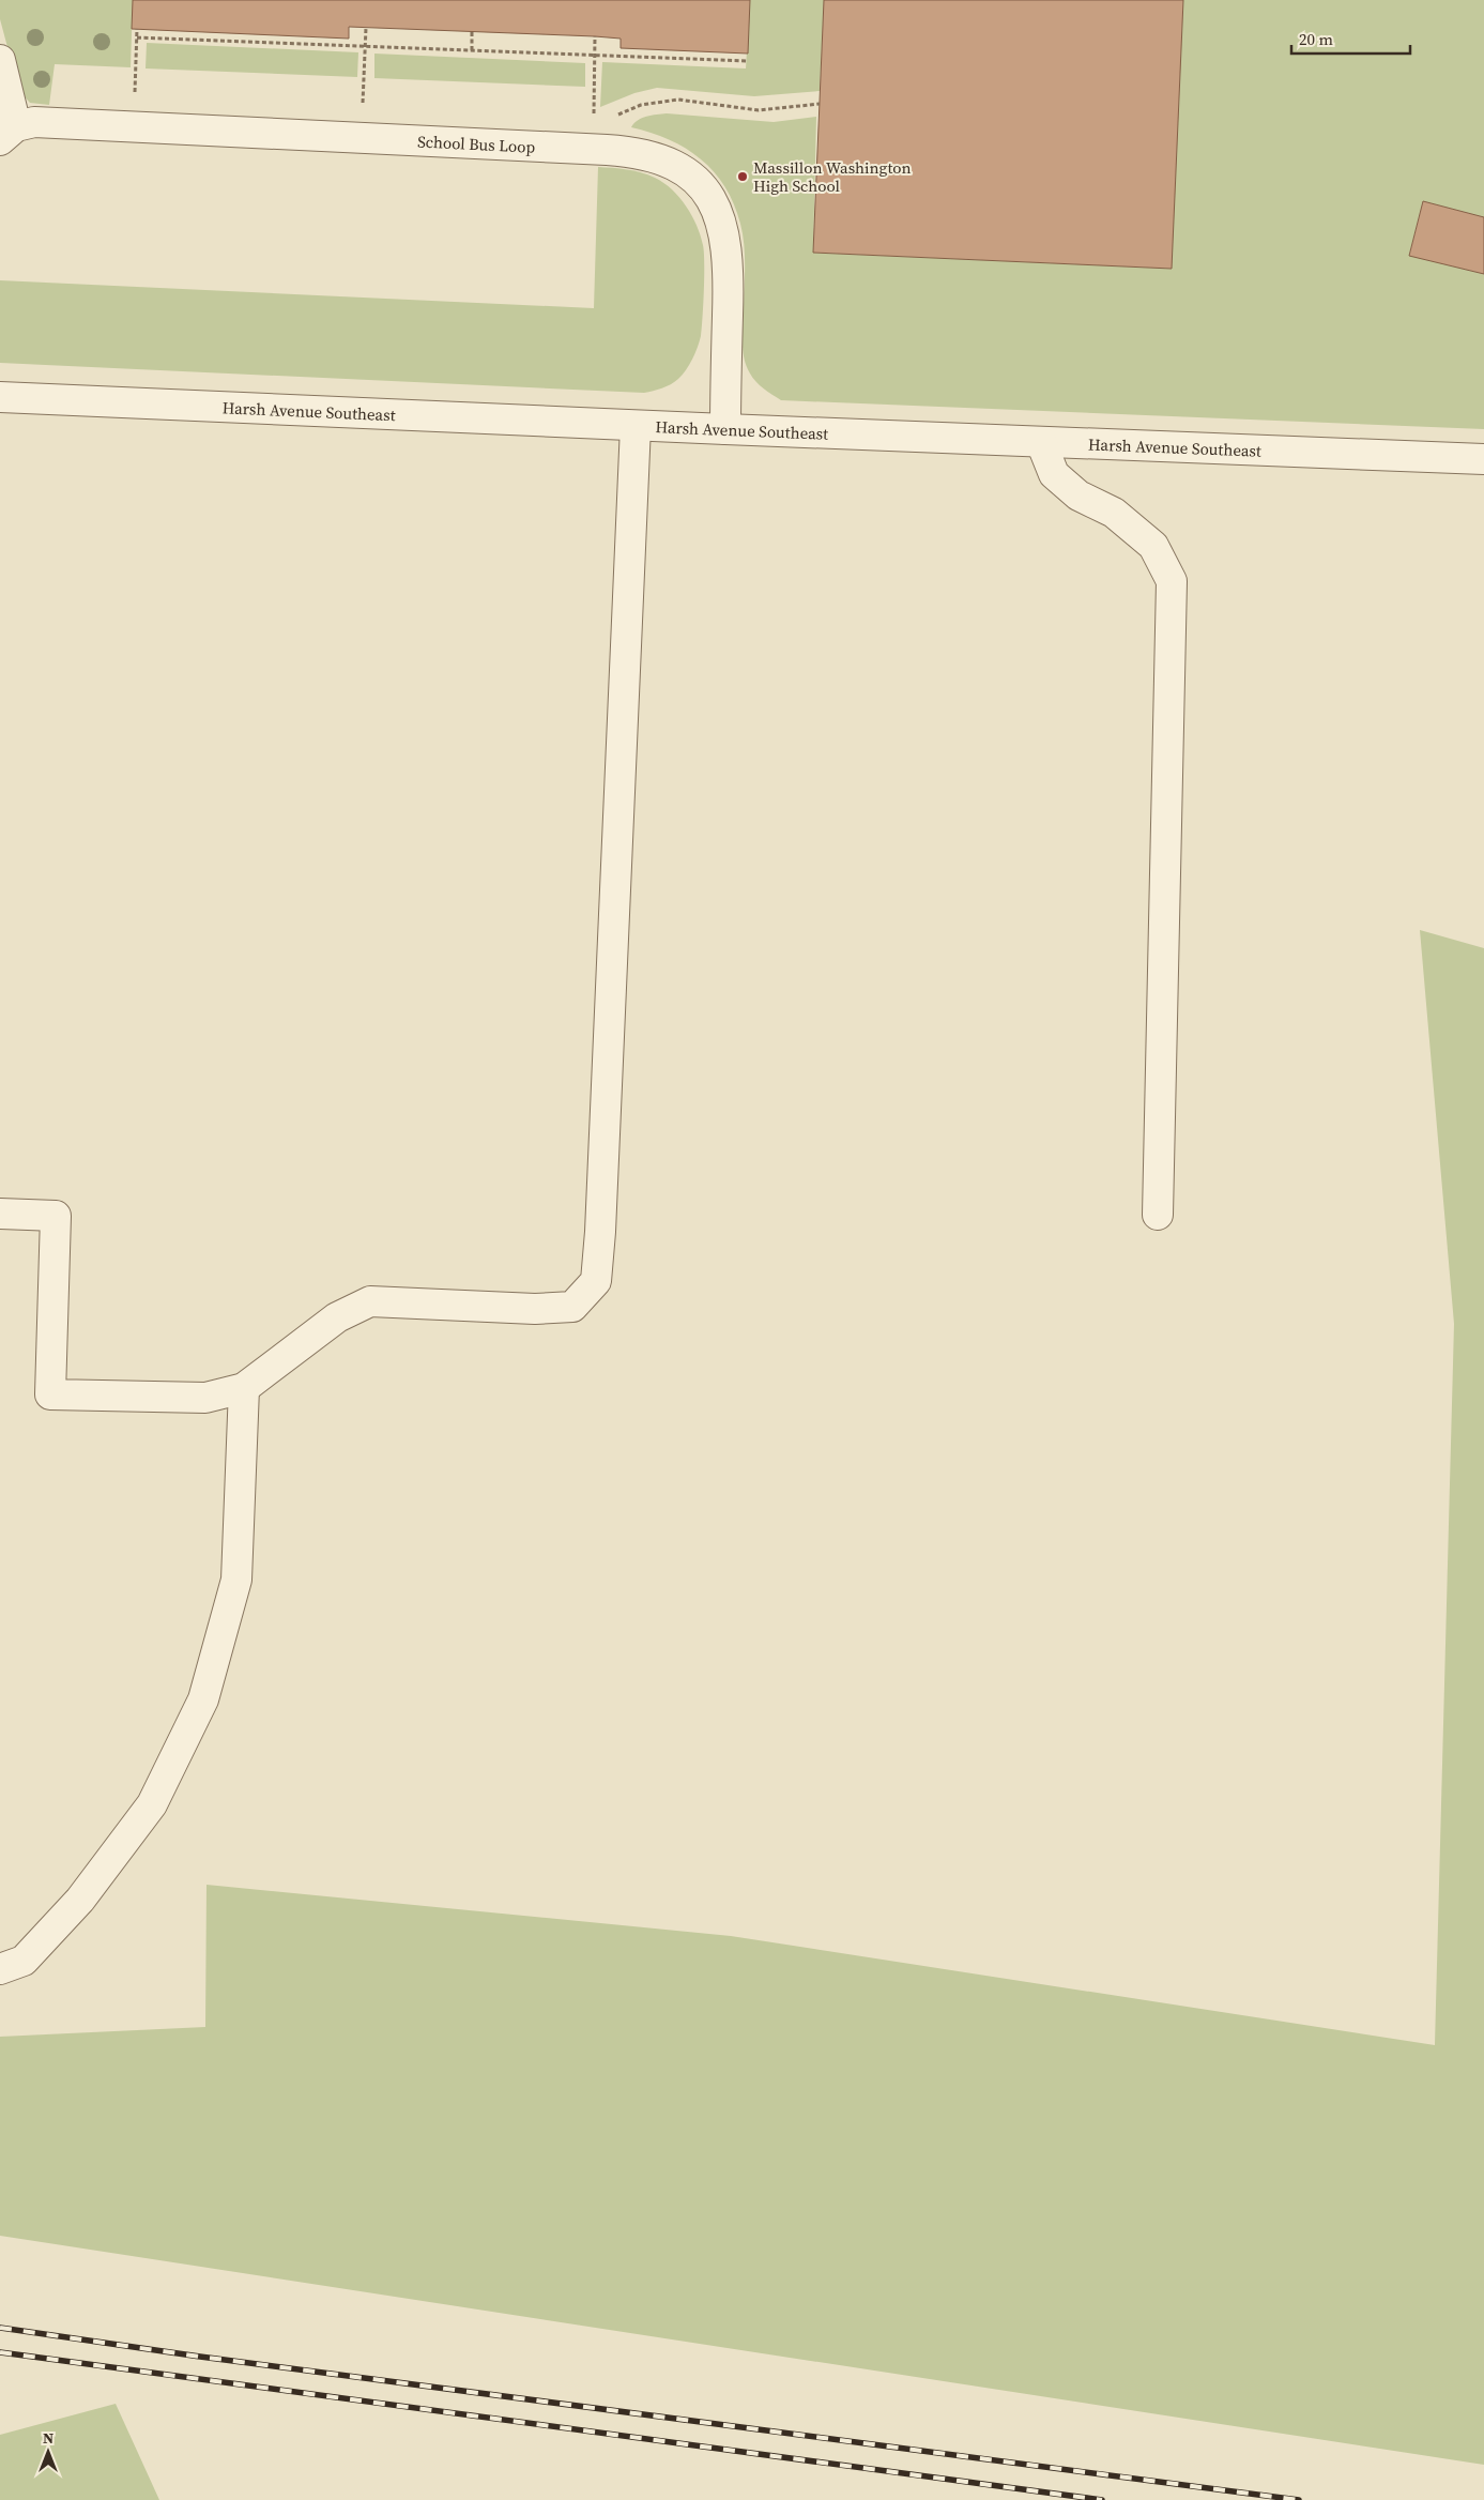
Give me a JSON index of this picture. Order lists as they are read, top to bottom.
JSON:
{
  "streets": {
    "street": ["School Bus Loop", "Harsh Avenue Southeast"]
  },
  "crossings": [
    ["School Bus Loop", "Harsh Avenue Southeast"]
  ],
  "places": ["Massillon Washington High School"],
  "scale_bar": "20 m",
  "north": "top"
}
